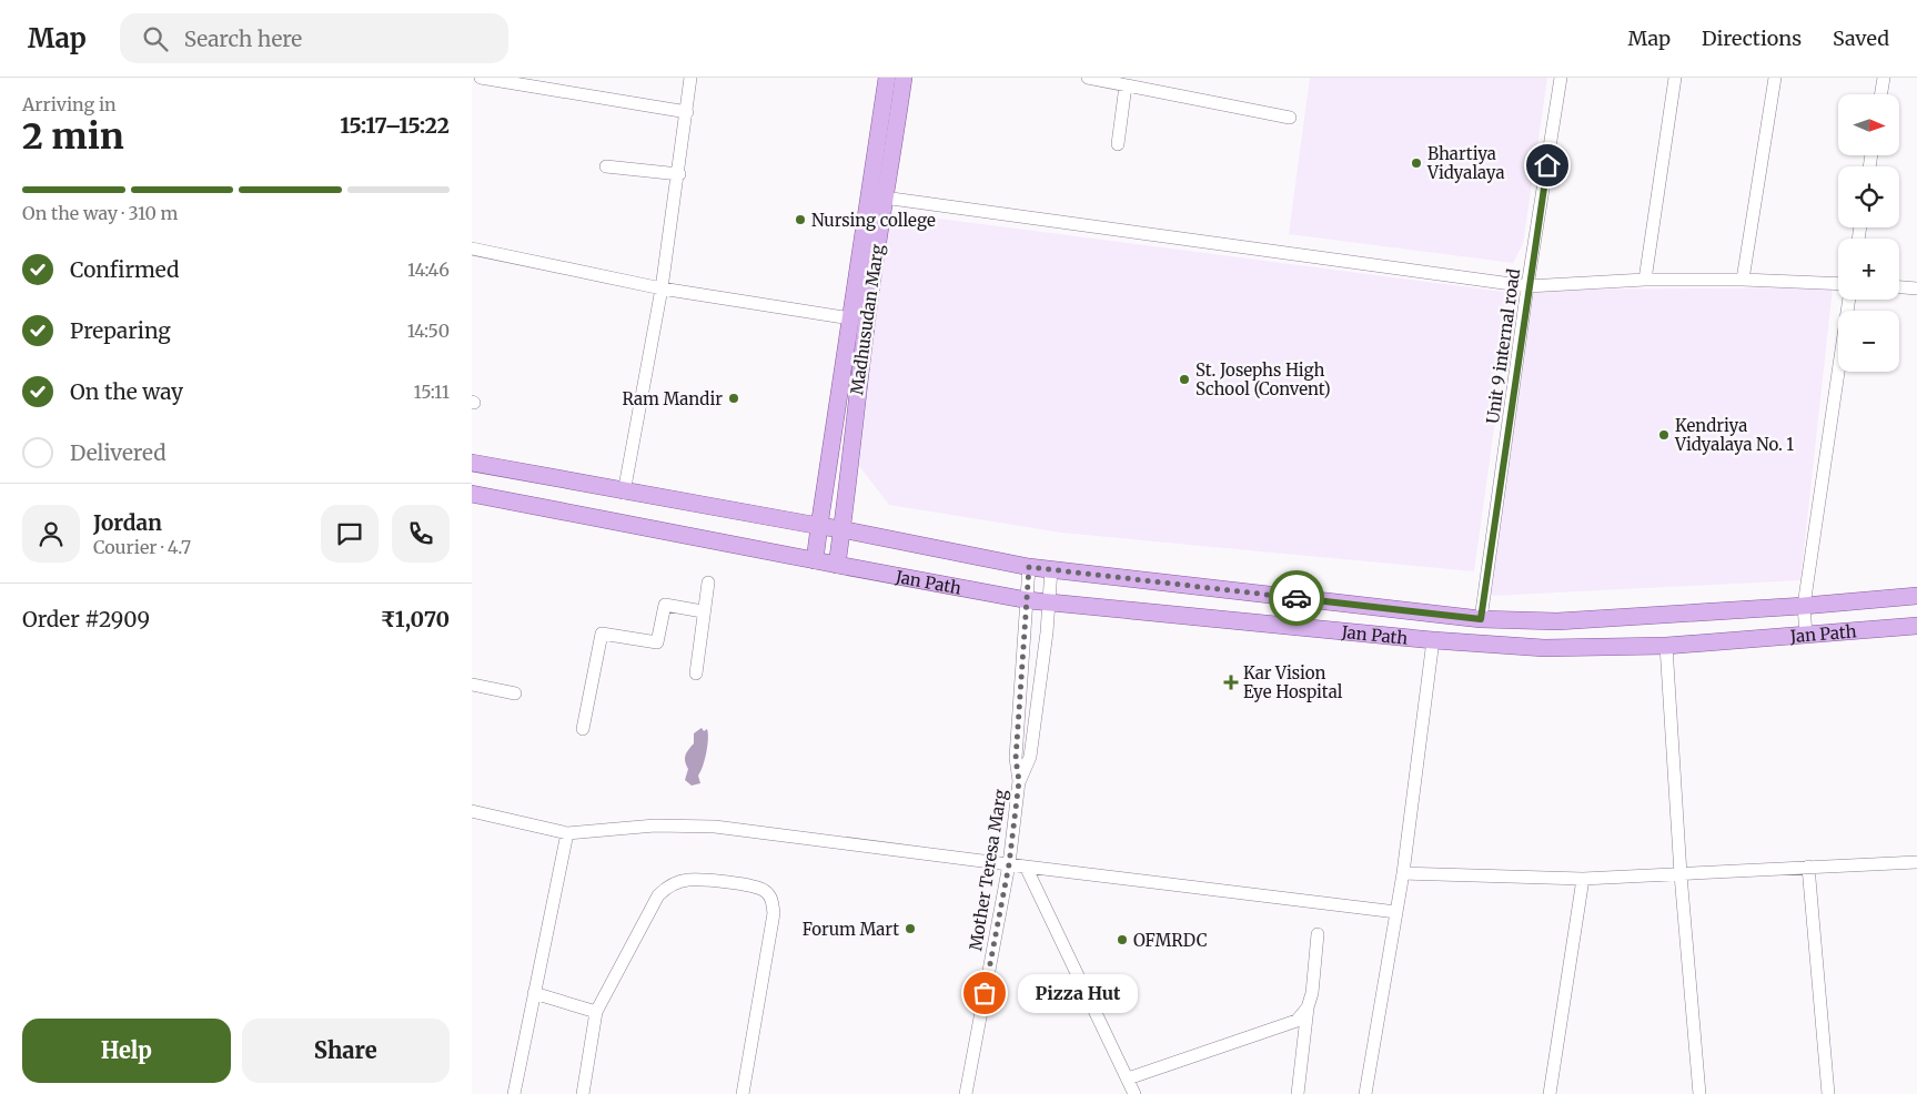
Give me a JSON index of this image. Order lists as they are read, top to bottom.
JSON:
{
  "streets": {
    "main road": ["Madhusudan Marg", "Jan Path"],
    "street": ["Unit 9 internal road", "Mother Teresa Marg"]
  },
  "crossings": [
    ["Madhusudan Marg", "Jan Path"],
    ["Unit 9 internal road", "Jan Path"],
    ["Jan Path", "Mother Teresa Marg"]
  ],
  "places": {
    "other": [
      "Bhartiya Vidyalaya",
      "Nursing college",
      "St. Josephs High School (Convent)",
      "Ram Mandir",
      "Kendriya Vidyalaya No. 1",
      "Forum Mart",
      "OFMRDC",
      "Pizza Hut"
    ],
    "health": ["Kar Vision Eye Hospital"]
  },
  "north": "right",
  "page": {
    "header": "Map",
    "search": "Search here",
    "nav": ["Map", "Directions", "Saved"],
    "heading": ["2 min", "Arriving in", "15:17–15:22"],
    "panel": [
      "Jordan",
      "Courier · 4.7",
      "Order #2909",
      "₹1,070"
    ],
    "map_buttons": ["+", "−"],
    "bar": "On the way · 310 m",
    "list": [
      ["Confirmed", "14:46"],
      ["Preparing", "14:50"],
      ["On the way", "15:11"],
      "Delivered"
    ],
    "bubble": "Pizza Hut",
    "buttons": ["Help", "Share"]
  }
}
